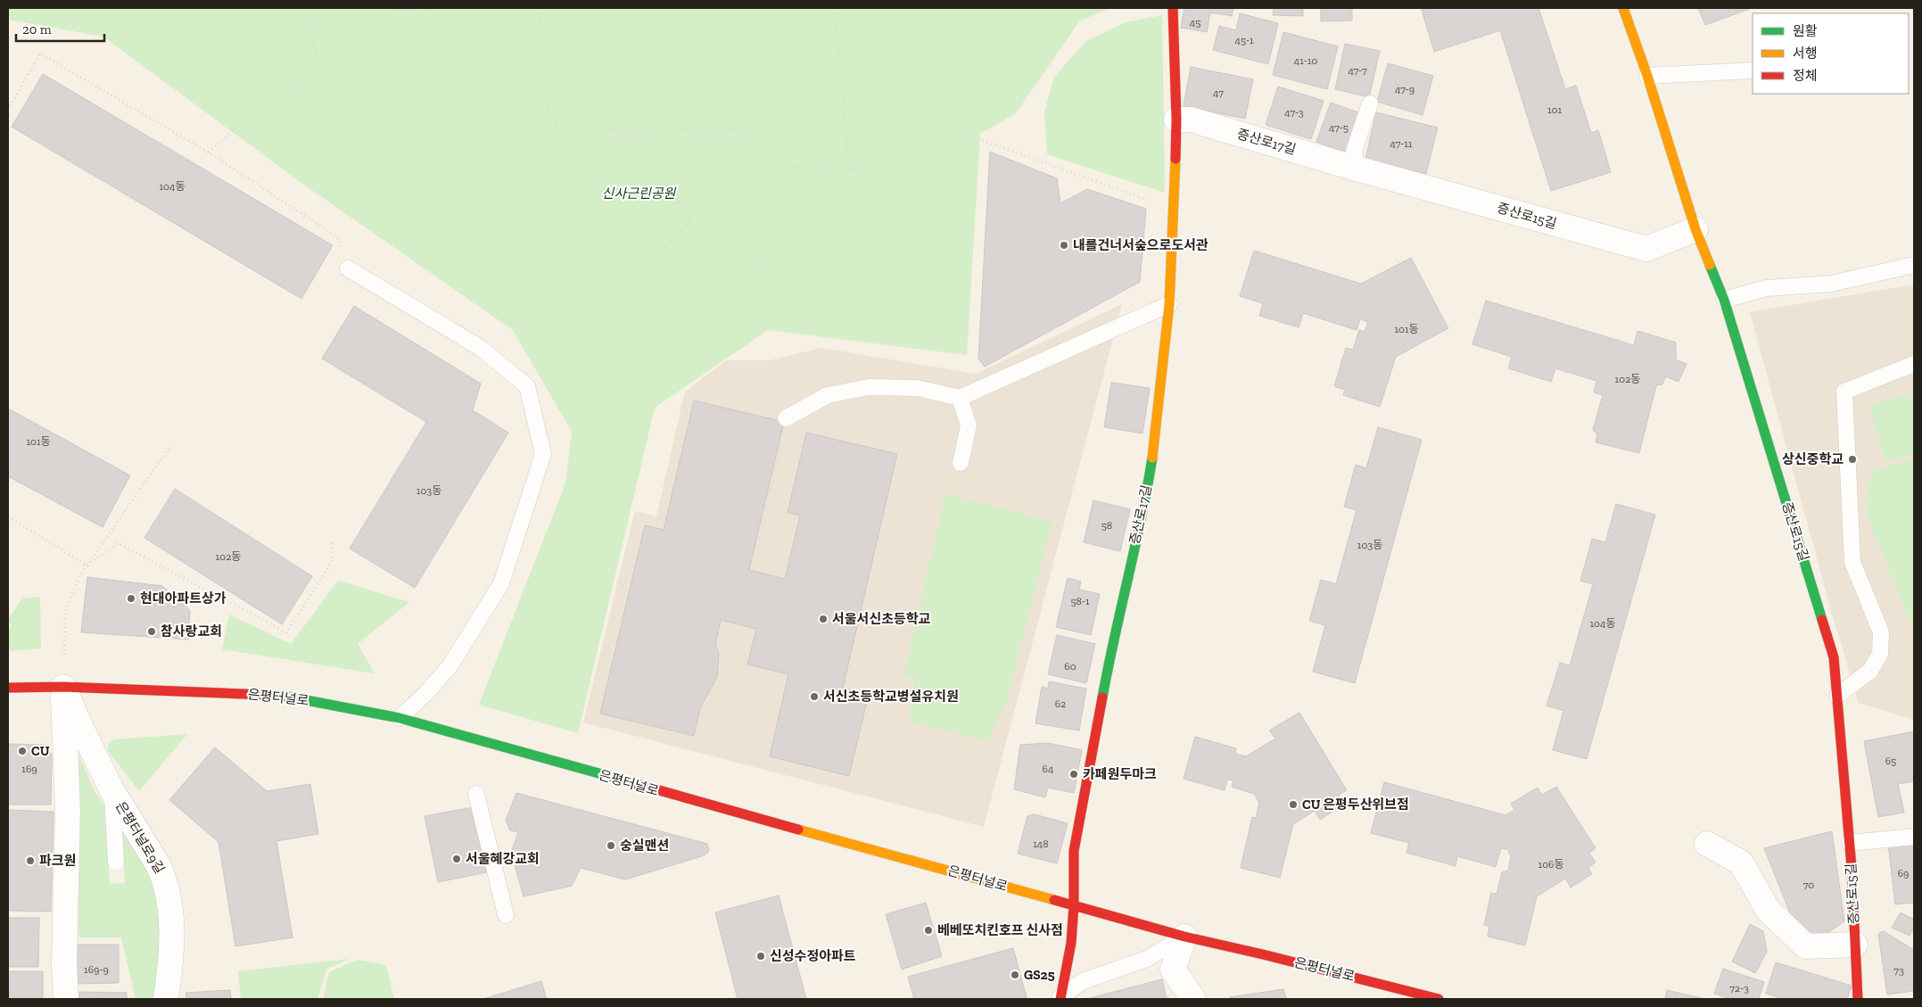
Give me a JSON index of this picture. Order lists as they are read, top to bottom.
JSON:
{
  "streets": {
    "main road": ["증산로17길", "증산로15길", "은평터널로"],
    "street": ["은평터널로9길"]
  },
  "crossings": [
    ["증산로17길", "증산로15길"],
    ["증산로17길", "은평터널로"],
    ["은평터널로", "은평터널로9길"]
  ],
  "parks": ["신사근린공원"],
  "places": [
    "내를건너서숲으로도서관",
    "상신중학교",
    "현대아파트상가",
    "서울서신초등학교",
    "참사랑교회",
    "서신초등학교병설유치원",
    "CU",
    "카페원두마크",
    "CU 은평두산위브점",
    "숭실맨션",
    "서울혜강교회",
    "파크원",
    "베베또치킨호프 신사점",
    "신성수정아파트",
    "GS25"
  ],
  "house_numbers": [
    "45",
    "45-1",
    "41-10",
    "47-7",
    "47-9",
    "47",
    "101",
    "47-3",
    "47-5",
    "47-11",
    "104동",
    "101동",
    "102동",
    "101동",
    "103동",
    "58",
    "103동",
    "102동",
    "58-1",
    "104동",
    "60",
    "62",
    "65",
    "169",
    "64",
    "148",
    "106동",
    "69",
    "70",
    "169-9",
    "73",
    "72-3"
  ],
  "legend": ["원활", "서행", "정체"],
  "scale_bar": "20 m"
}
